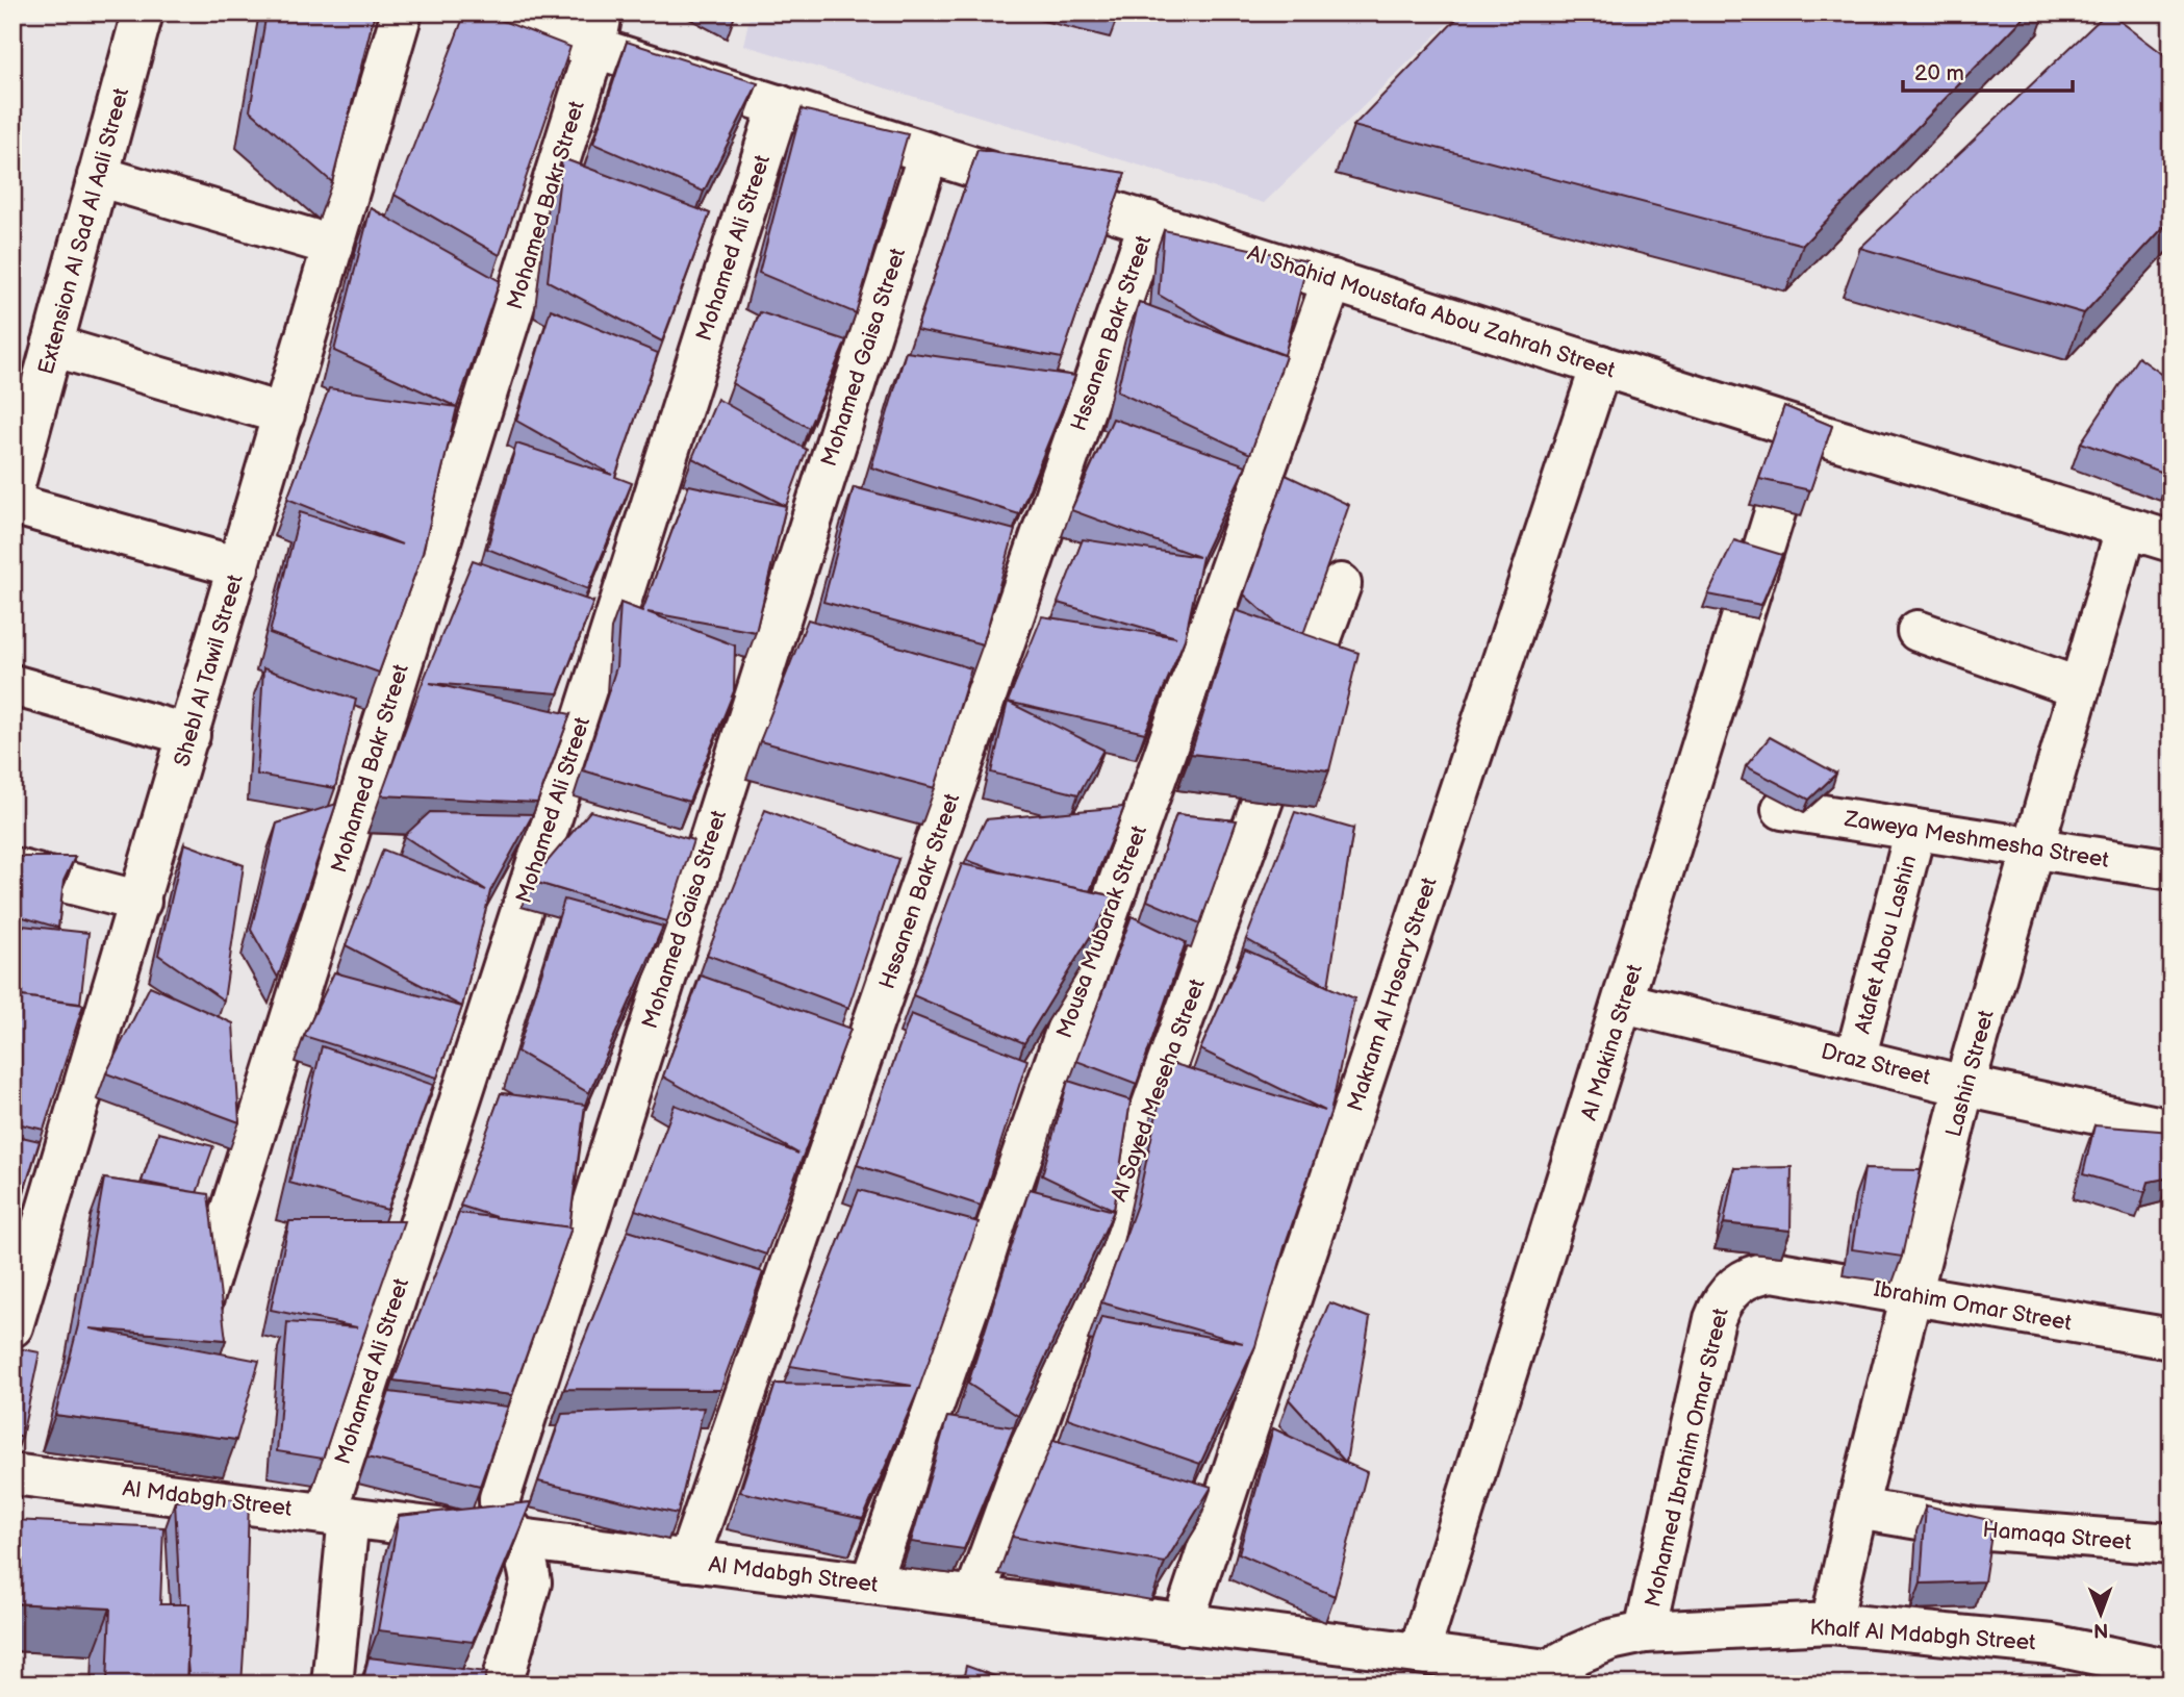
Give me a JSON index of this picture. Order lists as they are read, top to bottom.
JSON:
{
  "streets": {
    "street": [
      "Mohamed Bakr Street",
      "Extension Al Sad Al Aali Street",
      "Mohamed Ali Street",
      "Al Shahid Moustafa Abou Zahrah Street",
      "Hssanen Bakr Street",
      "Mohamed Gaisa Street",
      "Shebl Al Tawil Street",
      "Zaweya Meshmesha Street",
      "Mousa Mubarak Street",
      "Atafet Abou Lashin",
      "Makram Al Hosary Street",
      "Al Makina Street",
      "Draz Street",
      "Lashin Street",
      "Al Sayed Meseha Street",
      "Ibrahim Omar Street",
      "Mohamed Ibrahim Omar Street",
      "Al Mdabgh Street",
      "Hamaqa Street",
      "Khalf Al Mdabgh Street"
    ]
  },
  "crossings": [
    ["Mohamed Bakr Street", "Al Shahid Moustafa Abou Zahrah Street"],
    ["Mohamed Ali Street", "Al Shahid Moustafa Abou Zahrah Street"],
    ["Mohamed Ali Street", "Al Mdabgh Street"],
    ["Al Shahid Moustafa Abou Zahrah Street", "Hssanen Bakr Street"],
    ["Al Shahid Moustafa Abou Zahrah Street", "Mohamed Gaisa Street"],
    ["Al Shahid Moustafa Abou Zahrah Street", "Mousa Mubarak Street"],
    ["Al Shahid Moustafa Abou Zahrah Street", "Makram Al Hosary Street"],
    ["Al Shahid Moustafa Abou Zahrah Street", "Al Makina Street"],
    ["Al Shahid Moustafa Abou Zahrah Street", "Lashin Street"],
    ["Hssanen Bakr Street", "Al Mdabgh Street"],
    ["Mohamed Gaisa Street", "Al Mdabgh Street"],
    ["Zaweya Meshmesha Street", "Atafet Abou Lashin"],
    ["Zaweya Meshmesha Street", "Lashin Street"],
    ["Mousa Mubarak Street", "Al Mdabgh Street"],
    ["Atafet Abou Lashin", "Draz Street"],
    ["Makram Al Hosary Street", "Al Mdabgh Street"],
    ["Al Makina Street", "Draz Street"],
    ["Al Makina Street", "Al Mdabgh Street"],
    ["Draz Street", "Lashin Street"],
    ["Lashin Street", "Ibrahim Omar Street"],
    ["Lashin Street", "Hamaqa Street"],
    ["Lashin Street", "Khalf Al Mdabgh Street"],
    ["Al Sayed Meseha Street", "Al Mdabgh Street"],
    ["Ibrahim Omar Street", "Mohamed Ibrahim Omar Street"],
    ["Mohamed Ibrahim Omar Street", "Khalf Al Mdabgh Street"],
    ["Al Mdabgh Street", "Khalf Al Mdabgh Street"]
  ],
  "scale_bar": "20 m",
  "north": "bottom"
}
